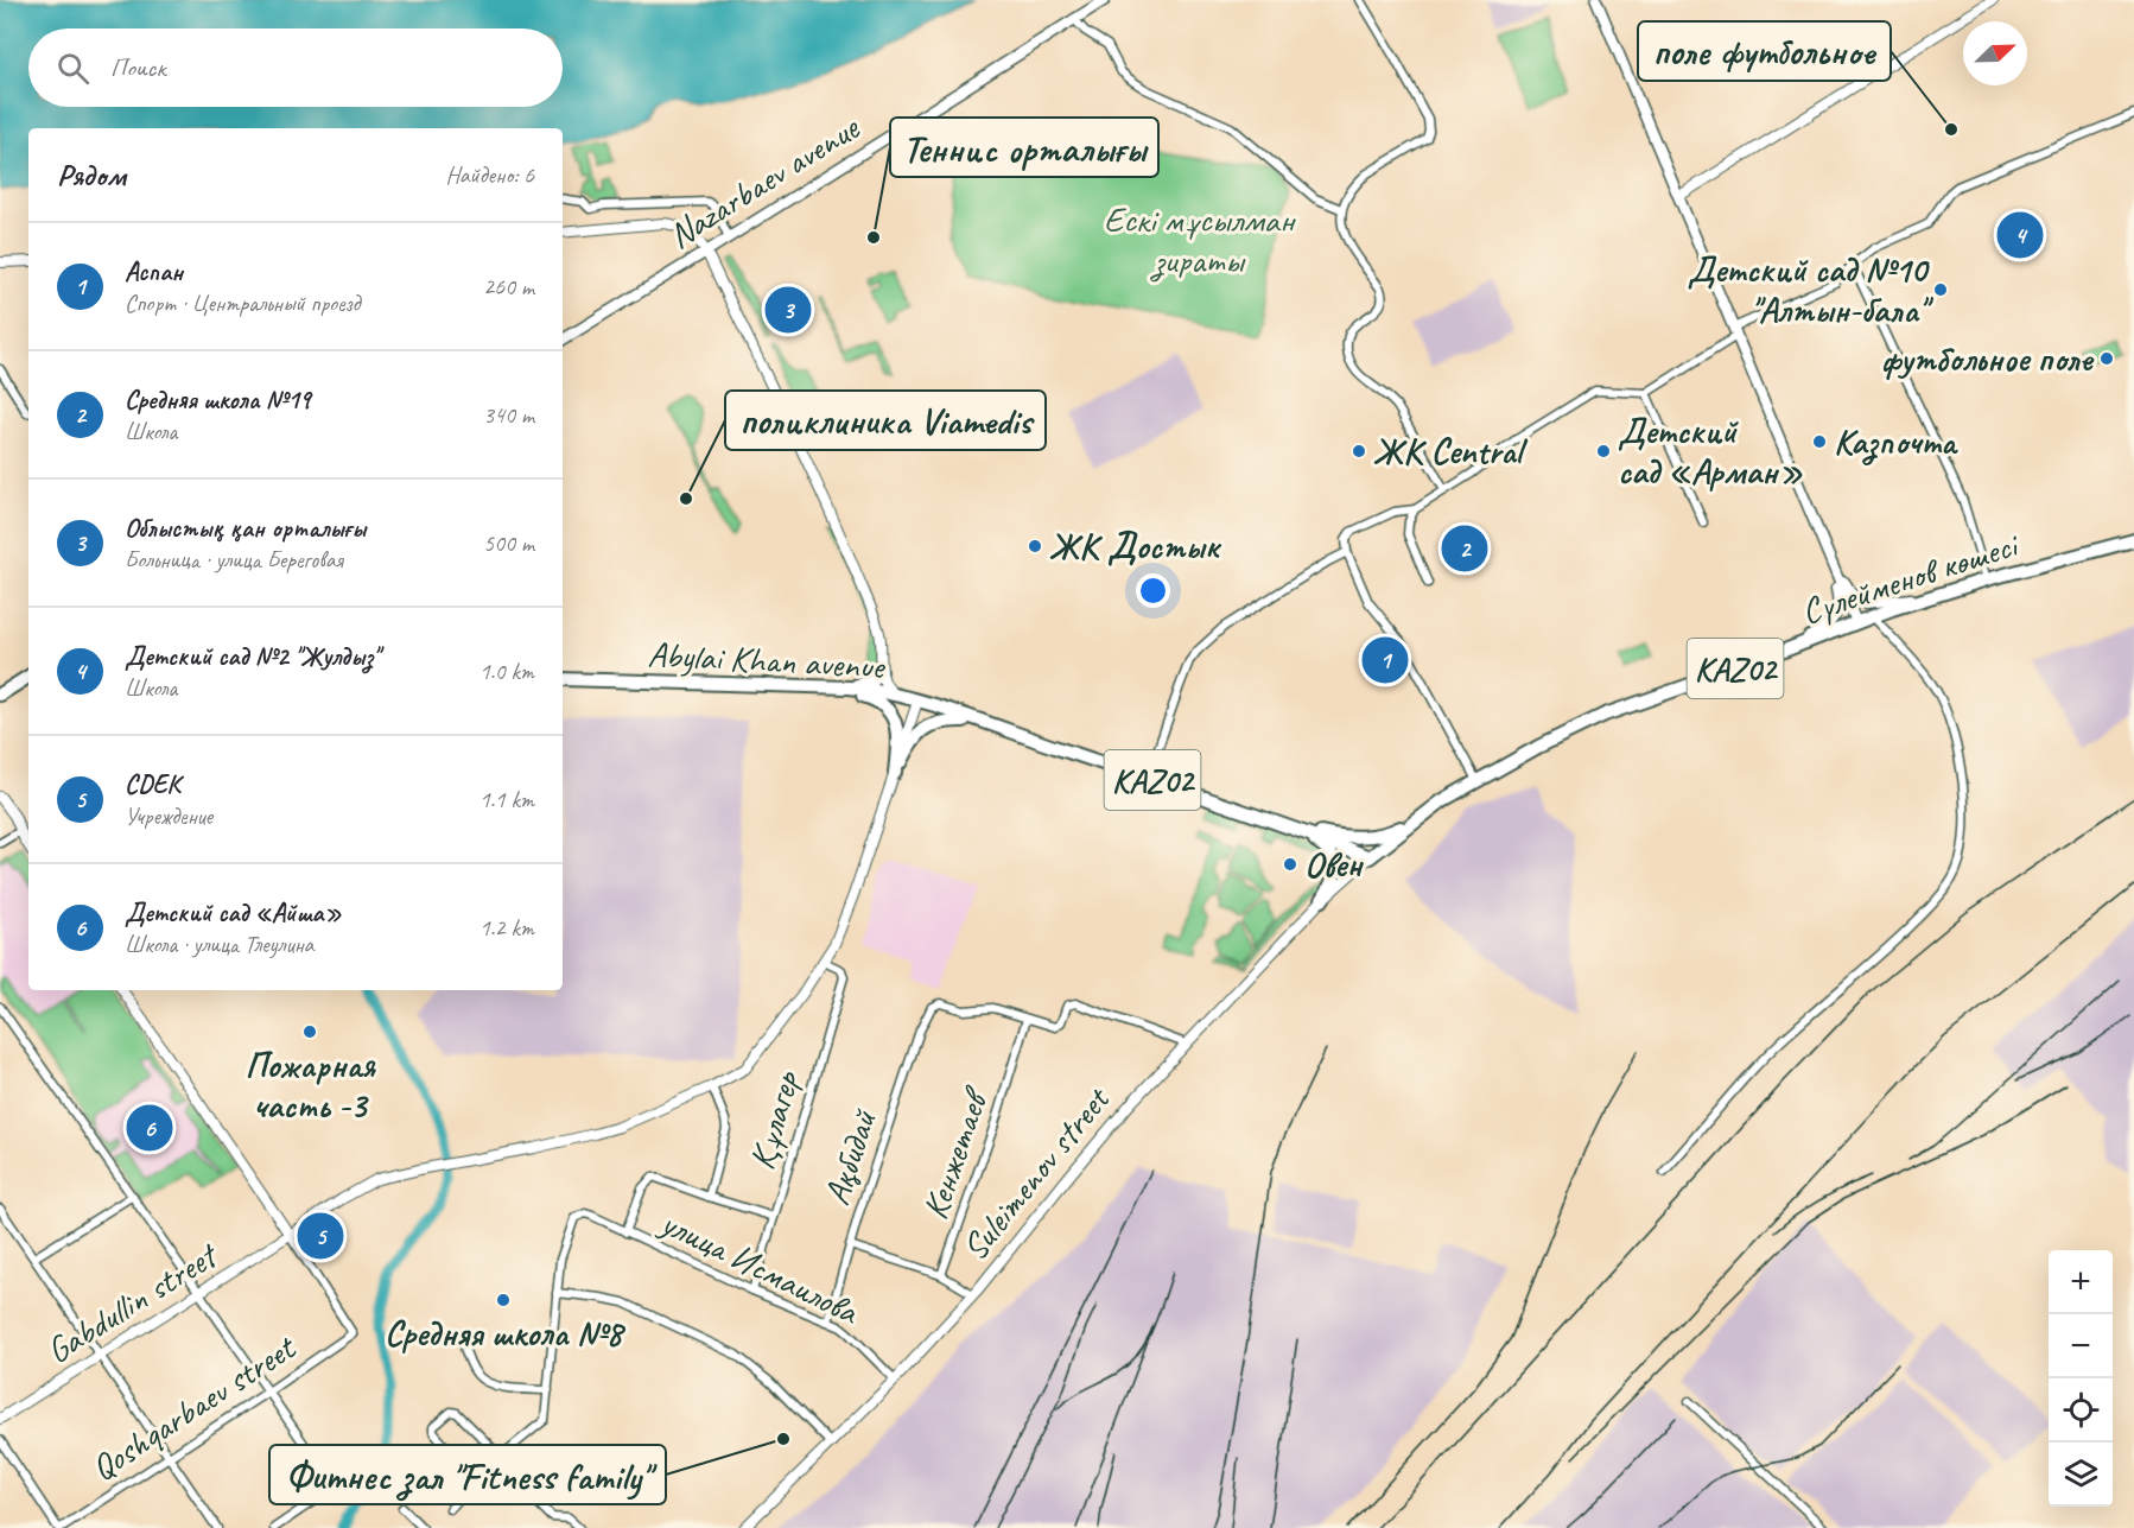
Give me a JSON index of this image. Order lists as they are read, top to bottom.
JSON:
{
  "streets": {
    "highway": ["Сүлейменов көшесі", "Abylai Khan avenue", "KАZ02"],
    "main road": ["Nazarbaev avenue"],
    "street": [
      "Құлагер",
      "Кенжетаев",
      "Ақбидай",
      "Suleimenov street",
      "улица Исмаилова",
      "Gabdullin street",
      "Qoshqarbaev street"
    ]
  },
  "crossings": [
    ["Сүлейменов көшесі", "Abylai Khan avenue"],
    ["Сүлейменов көшесі", "KАZ02"],
    ["Сүлейменов көшесі", "Suleimenov street"],
    ["Abylai Khan avenue", "KАZ02"],
    ["Abylai Khan avenue", "Suleimenov street"],
    ["Abylai Khan avenue", "Gabdullin street"],
    ["Құлагер", "улица Исмаилова"],
    ["Құлагер", "Gabdullin street"],
    ["Кенжетаев", "Ақбидай"],
    ["Кенжетаев", "Suleimenov street"],
    ["Ақбидай", "улица Исмаилова"],
    ["Suleimenov street", "улица Исмаилова"],
    ["Gabdullin street", "Qoshqarbaev street"]
  ],
  "parks": ["Ескі мұсылман зираты"],
  "places": [
    "поле футбольное",
    "Теннис орталығы",
    "Детский сад №10 \"Алтын-бала\"",
    "футбольное поле",
    "Казпочта",
    "ЖК Central",
    "Детский сад «Арман»",
    "поликлиника Viamedis",
    "ЖК Достык",
    "Овен",
    "Пожарная часть -3",
    "Средняя школа №8",
    "Фитнес зал \"Fitness family\""
  ],
  "north": "top right",
  "page": {
    "search": "Поиск",
    "heading": ["Рядом", "Найдено: 6"],
    "pins": [
      "4",
      "3",
      "2",
      "1",
      "6",
      "5"
    ],
    "list": [
      {
        "mark": "1",
        "name": "Аспан",
        "note": "Спорт · Центральный проезд",
        "value": "260 m"
      },
      {
        "mark": "2",
        "name": "Средняя школа №19",
        "note": "Школа",
        "value": "340 m"
      },
      {
        "mark": "3",
        "name": "Облыстық қан орталығы",
        "note": "Больница · улица Береговая",
        "value": "500 m"
      },
      {
        "mark": "4",
        "name": "Детский сад №2 \"Жулдыз\"",
        "note": "Школа",
        "value": "1.0 km"
      },
      {
        "mark": "5",
        "name": "CDEK",
        "note": "Учреждение",
        "value": "1.1 km"
      },
      {
        "mark": "6",
        "name": "Детский сад «Айша»",
        "note": "Школа · улица Тлеулина",
        "value": "1.2 km"
      }
    ],
    "map_buttons": ["+", "−"]
  }
}
